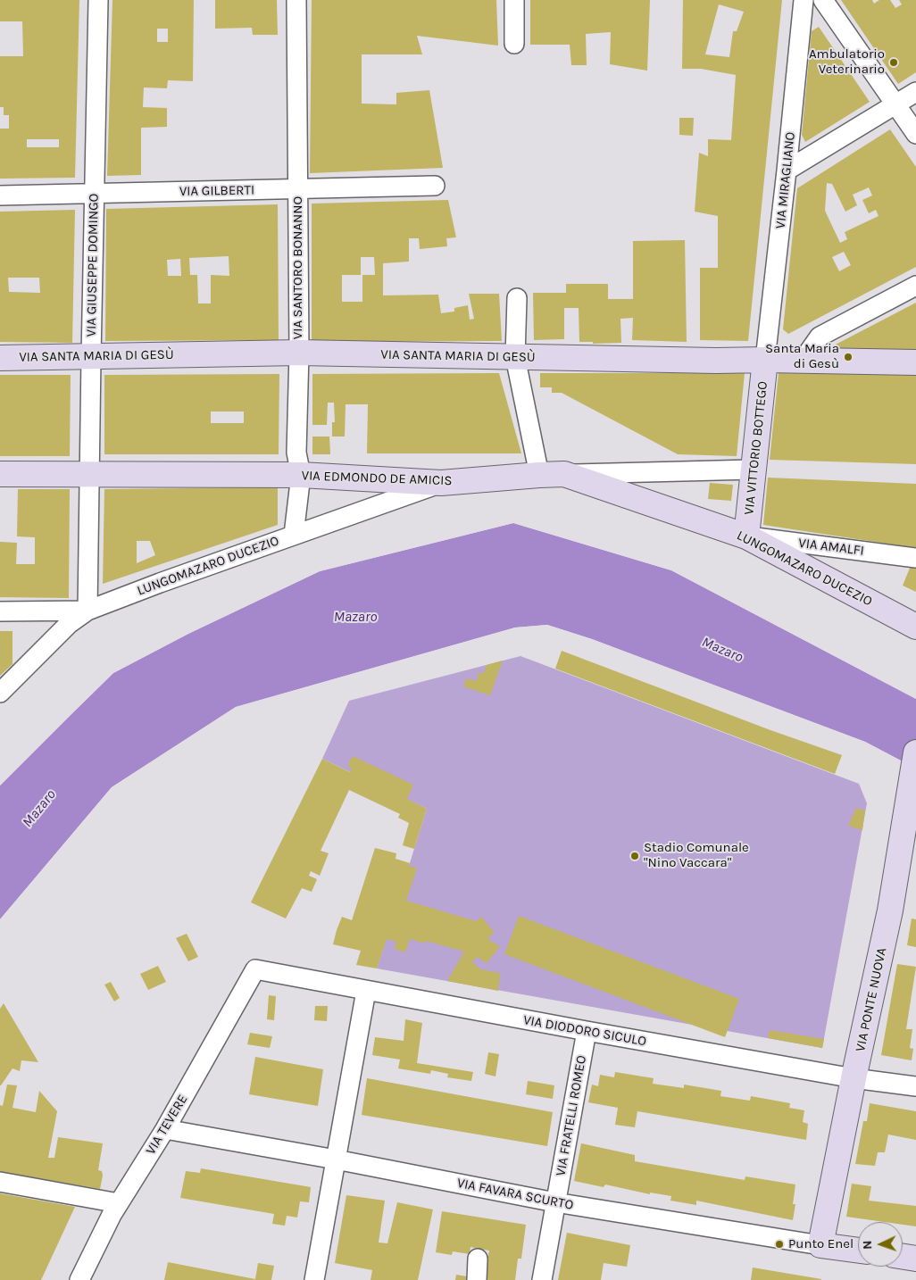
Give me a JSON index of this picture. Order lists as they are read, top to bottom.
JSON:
{
  "streets": {
    "street": [
      "VIA MIRAGLIANO",
      "VIA GILBERTI",
      "VIA GIUSEPPE DOMINGO",
      "VIA SANTORO BONANNO",
      "VIA SANTA MARIA DI GESÙ",
      "VIA VITTORIO BOTTEGO",
      "VIA EDMONDO DE AMICIS",
      "VIA AMALFI",
      "LUNGOMAZARO DUCEZIO",
      "VIA PONTE NUOVA",
      "VIA DIODORO SICULO",
      "VIA FRATELLI ROMEO",
      "VIA TEVERE",
      "VIA FAVARA SCURTO"
    ]
  },
  "crossings": [
    ["VIA MIRAGLIANO", "VIA SANTA MARIA DI GESÙ"],
    ["VIA MIRAGLIANO", "VIA VITTORIO BOTTEGO"],
    ["VIA GILBERTI", "VIA GIUSEPPE DOMINGO"],
    ["VIA GILBERTI", "VIA SANTORO BONANNO"],
    ["VIA GIUSEPPE DOMINGO", "VIA SANTA MARIA DI GESÙ"],
    ["VIA GIUSEPPE DOMINGO", "VIA EDMONDO DE AMICIS"],
    ["VIA GIUSEPPE DOMINGO", "LUNGOMAZARO DUCEZIO"],
    ["VIA SANTORO BONANNO", "VIA SANTA MARIA DI GESÙ"],
    ["VIA SANTORO BONANNO", "VIA EDMONDO DE AMICIS"],
    ["VIA SANTORO BONANNO", "LUNGOMAZARO DUCEZIO"],
    ["VIA SANTA MARIA DI GESÙ", "VIA VITTORIO BOTTEGO"],
    ["VIA VITTORIO BOTTEGO", "VIA EDMONDO DE AMICIS"],
    ["VIA VITTORIO BOTTEGO", "VIA AMALFI"],
    ["VIA VITTORIO BOTTEGO", "LUNGOMAZARO DUCEZIO"],
    ["VIA EDMONDO DE AMICIS", "LUNGOMAZARO DUCEZIO"],
    ["VIA AMALFI", "LUNGOMAZARO DUCEZIO"],
    ["VIA PONTE NUOVA", "VIA DIODORO SICULO"],
    ["VIA PONTE NUOVA", "VIA FAVARA SCURTO"],
    ["VIA DIODORO SICULO", "VIA FRATELLI ROMEO"],
    ["VIA DIODORO SICULO", "VIA TEVERE"],
    ["VIA FRATELLI ROMEO", "VIA FAVARA SCURTO"],
    ["VIA TEVERE", "VIA FAVARA SCURTO"]
  ],
  "water": ["Mazaro"],
  "places": [
    "Ambulatorio Veterinario",
    "Santa Maria di Gesù",
    "Stadio Comunale \"Nino Vaccara\"",
    "Punto Enel"
  ],
  "north": "left"
}
